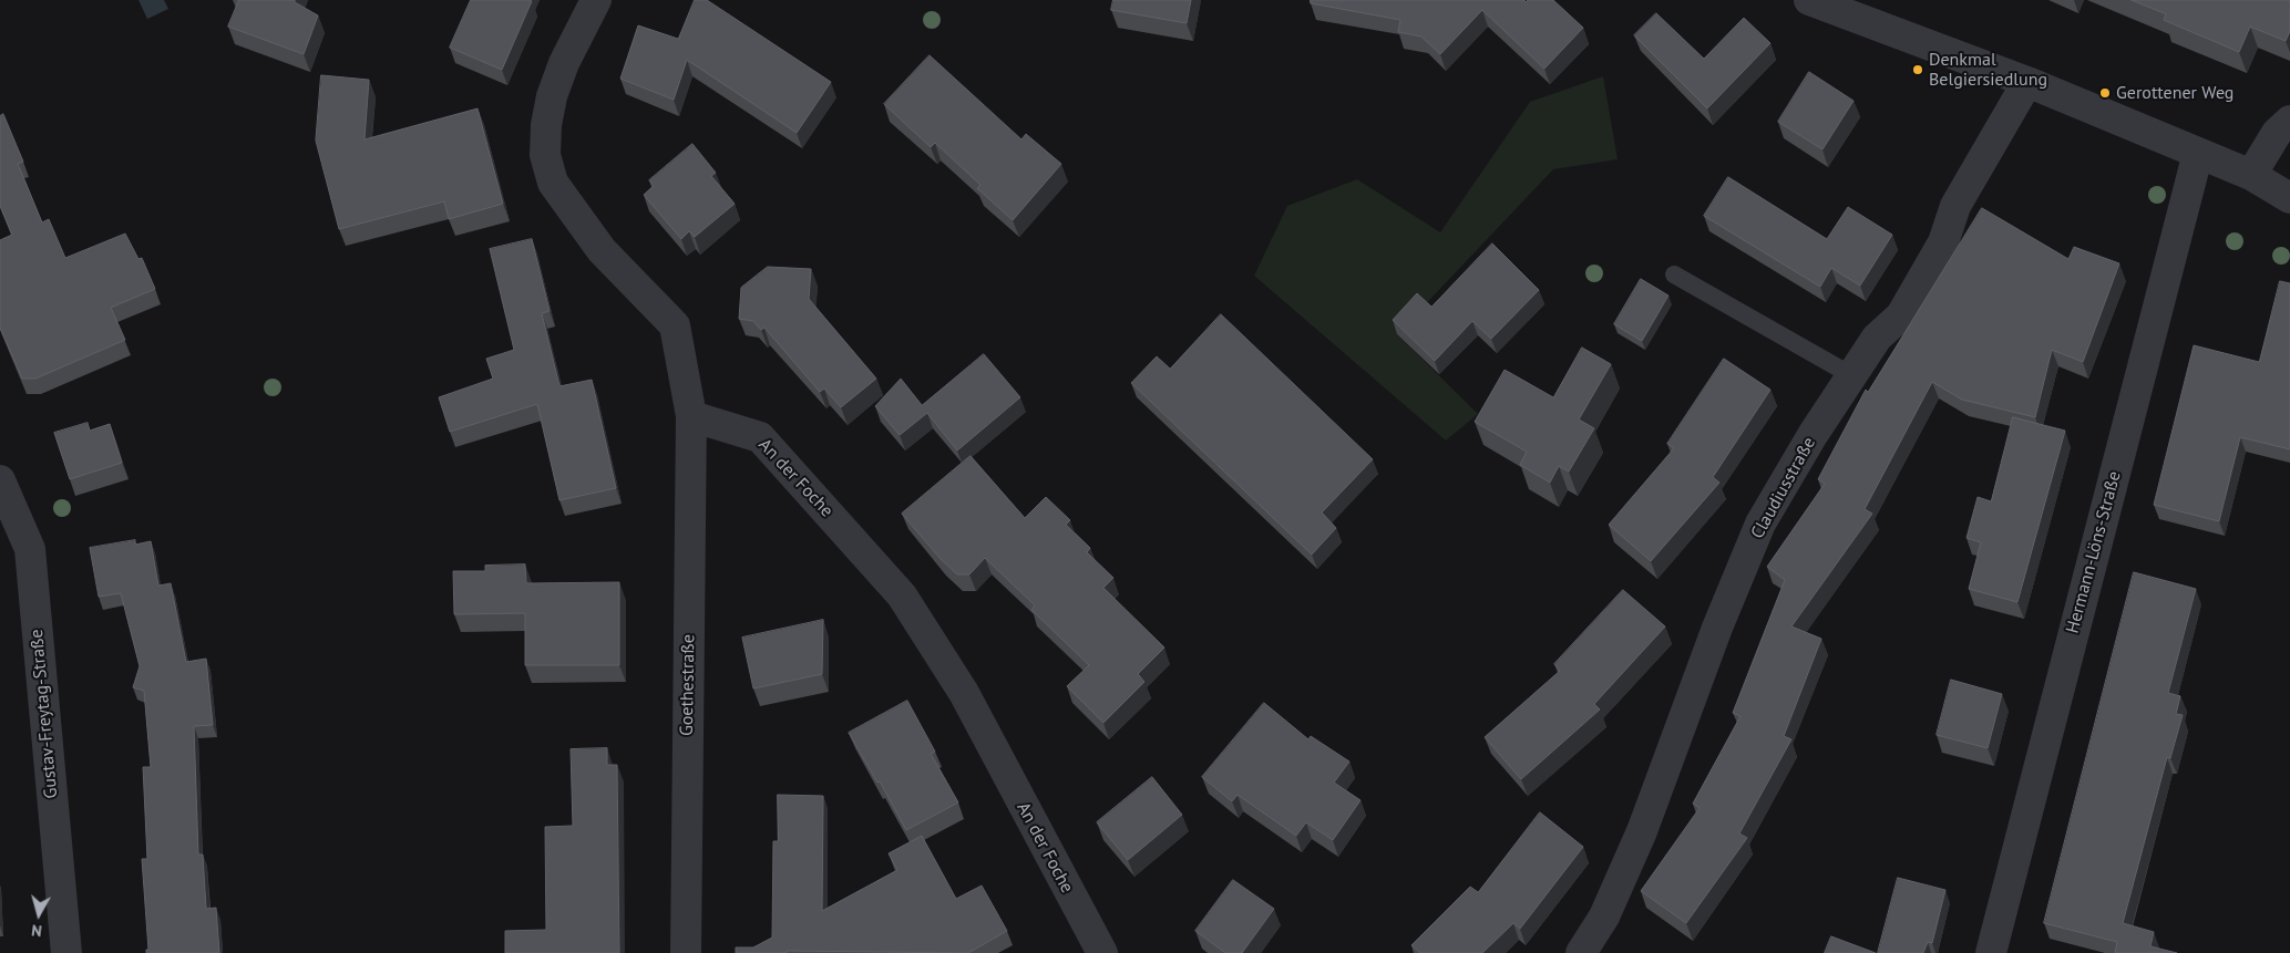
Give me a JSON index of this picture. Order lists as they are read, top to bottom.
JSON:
{
  "streets": {
    "street": [
      "An der Foche",
      "Claudiusstraße",
      "Hermann-Löns-Straße",
      "Goethestraße",
      "Gustav-Freytag-Straße"
    ]
  },
  "crossings": [
    ["An der Foche", "Goethestraße"]
  ],
  "places": ["Denkmal Belgiersiedlung", "Gerottener Weg"],
  "north": "bottom"
}
